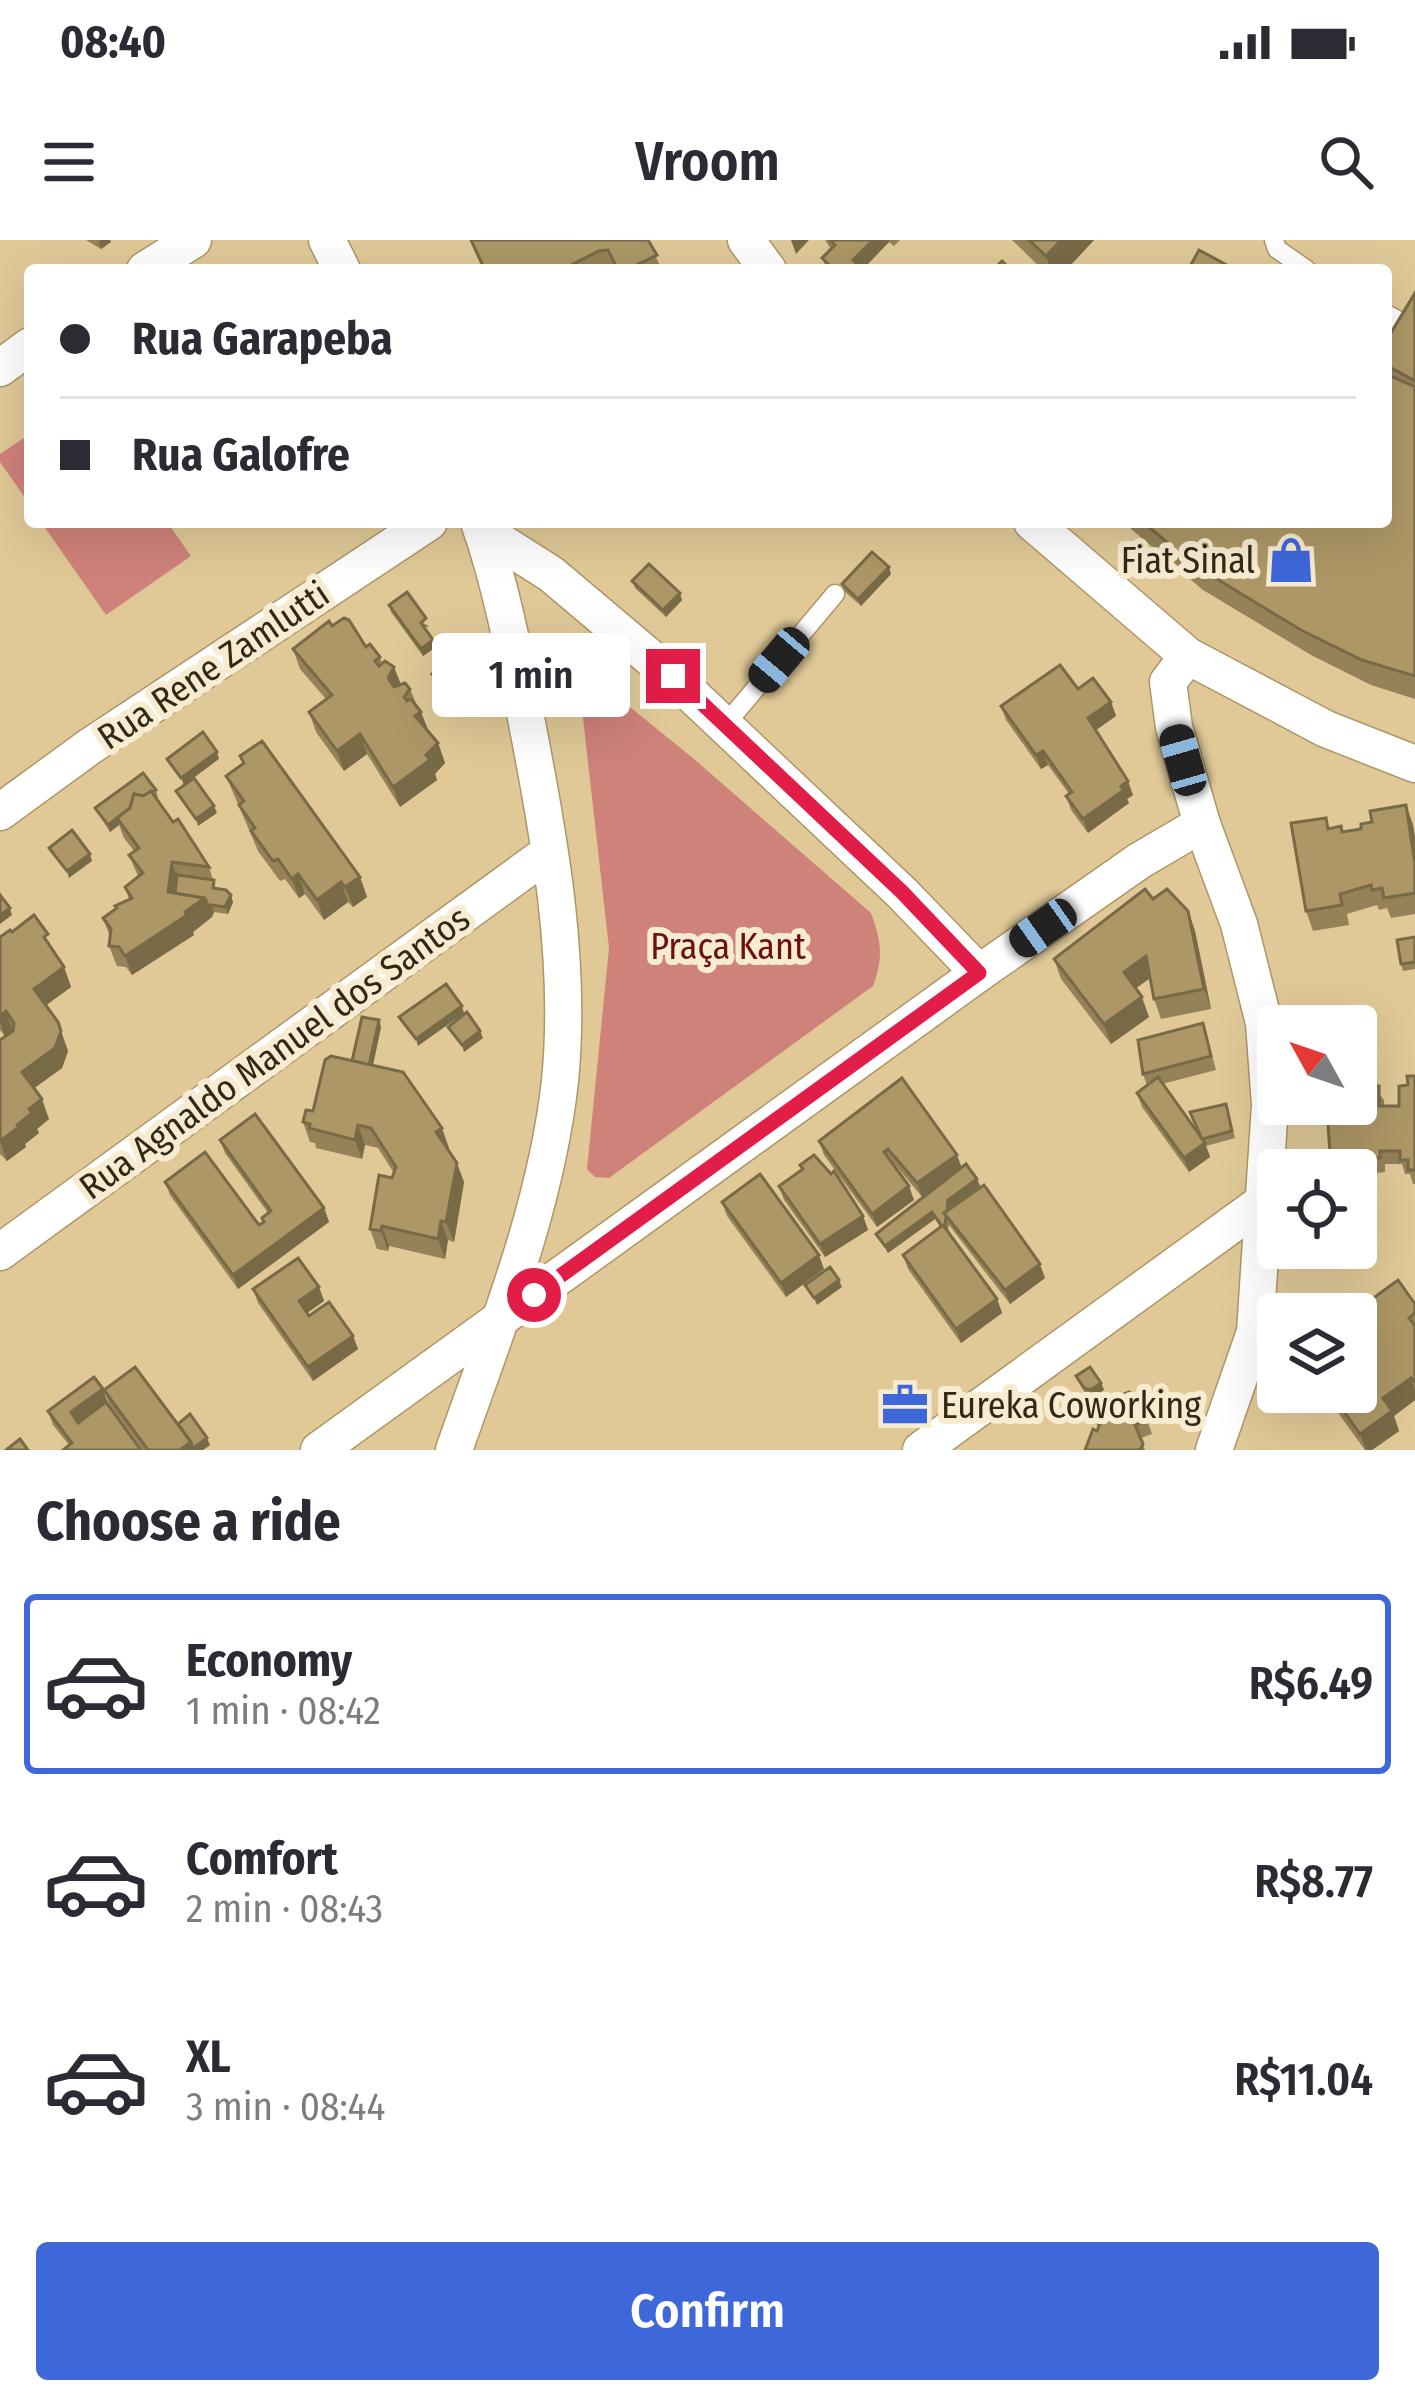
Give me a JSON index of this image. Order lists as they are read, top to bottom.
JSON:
{
  "streets": {
    "street": ["Rua Rene Zamlutti", "Rua Agnaldo Manuel dos Santos"]
  },
  "parks": ["Praça Kant"],
  "places": {
    "shop": ["Fiat Sinal"],
    "office": ["Eureka Coworking"]
  },
  "north": "top left",
  "page": {
    "status": "08:40",
    "header": "Vroom",
    "banner": ["Rua Garapeba", "Rua Galofre"],
    "bubble": "1 min",
    "heading": "Choose a ride",
    "list": [
      {
        "name": "Economy",
        "note": "1 min · 08:42",
        "value": "R$6.49"
      },
      {
        "name": "Comfort",
        "note": "2 min · 08:43",
        "value": "R$8.77"
      },
      {
        "name": "XL",
        "note": "3 min · 08:44",
        "value": "R$11.04"
      }
    ],
    "buttons": "Confirm"
  }
}
